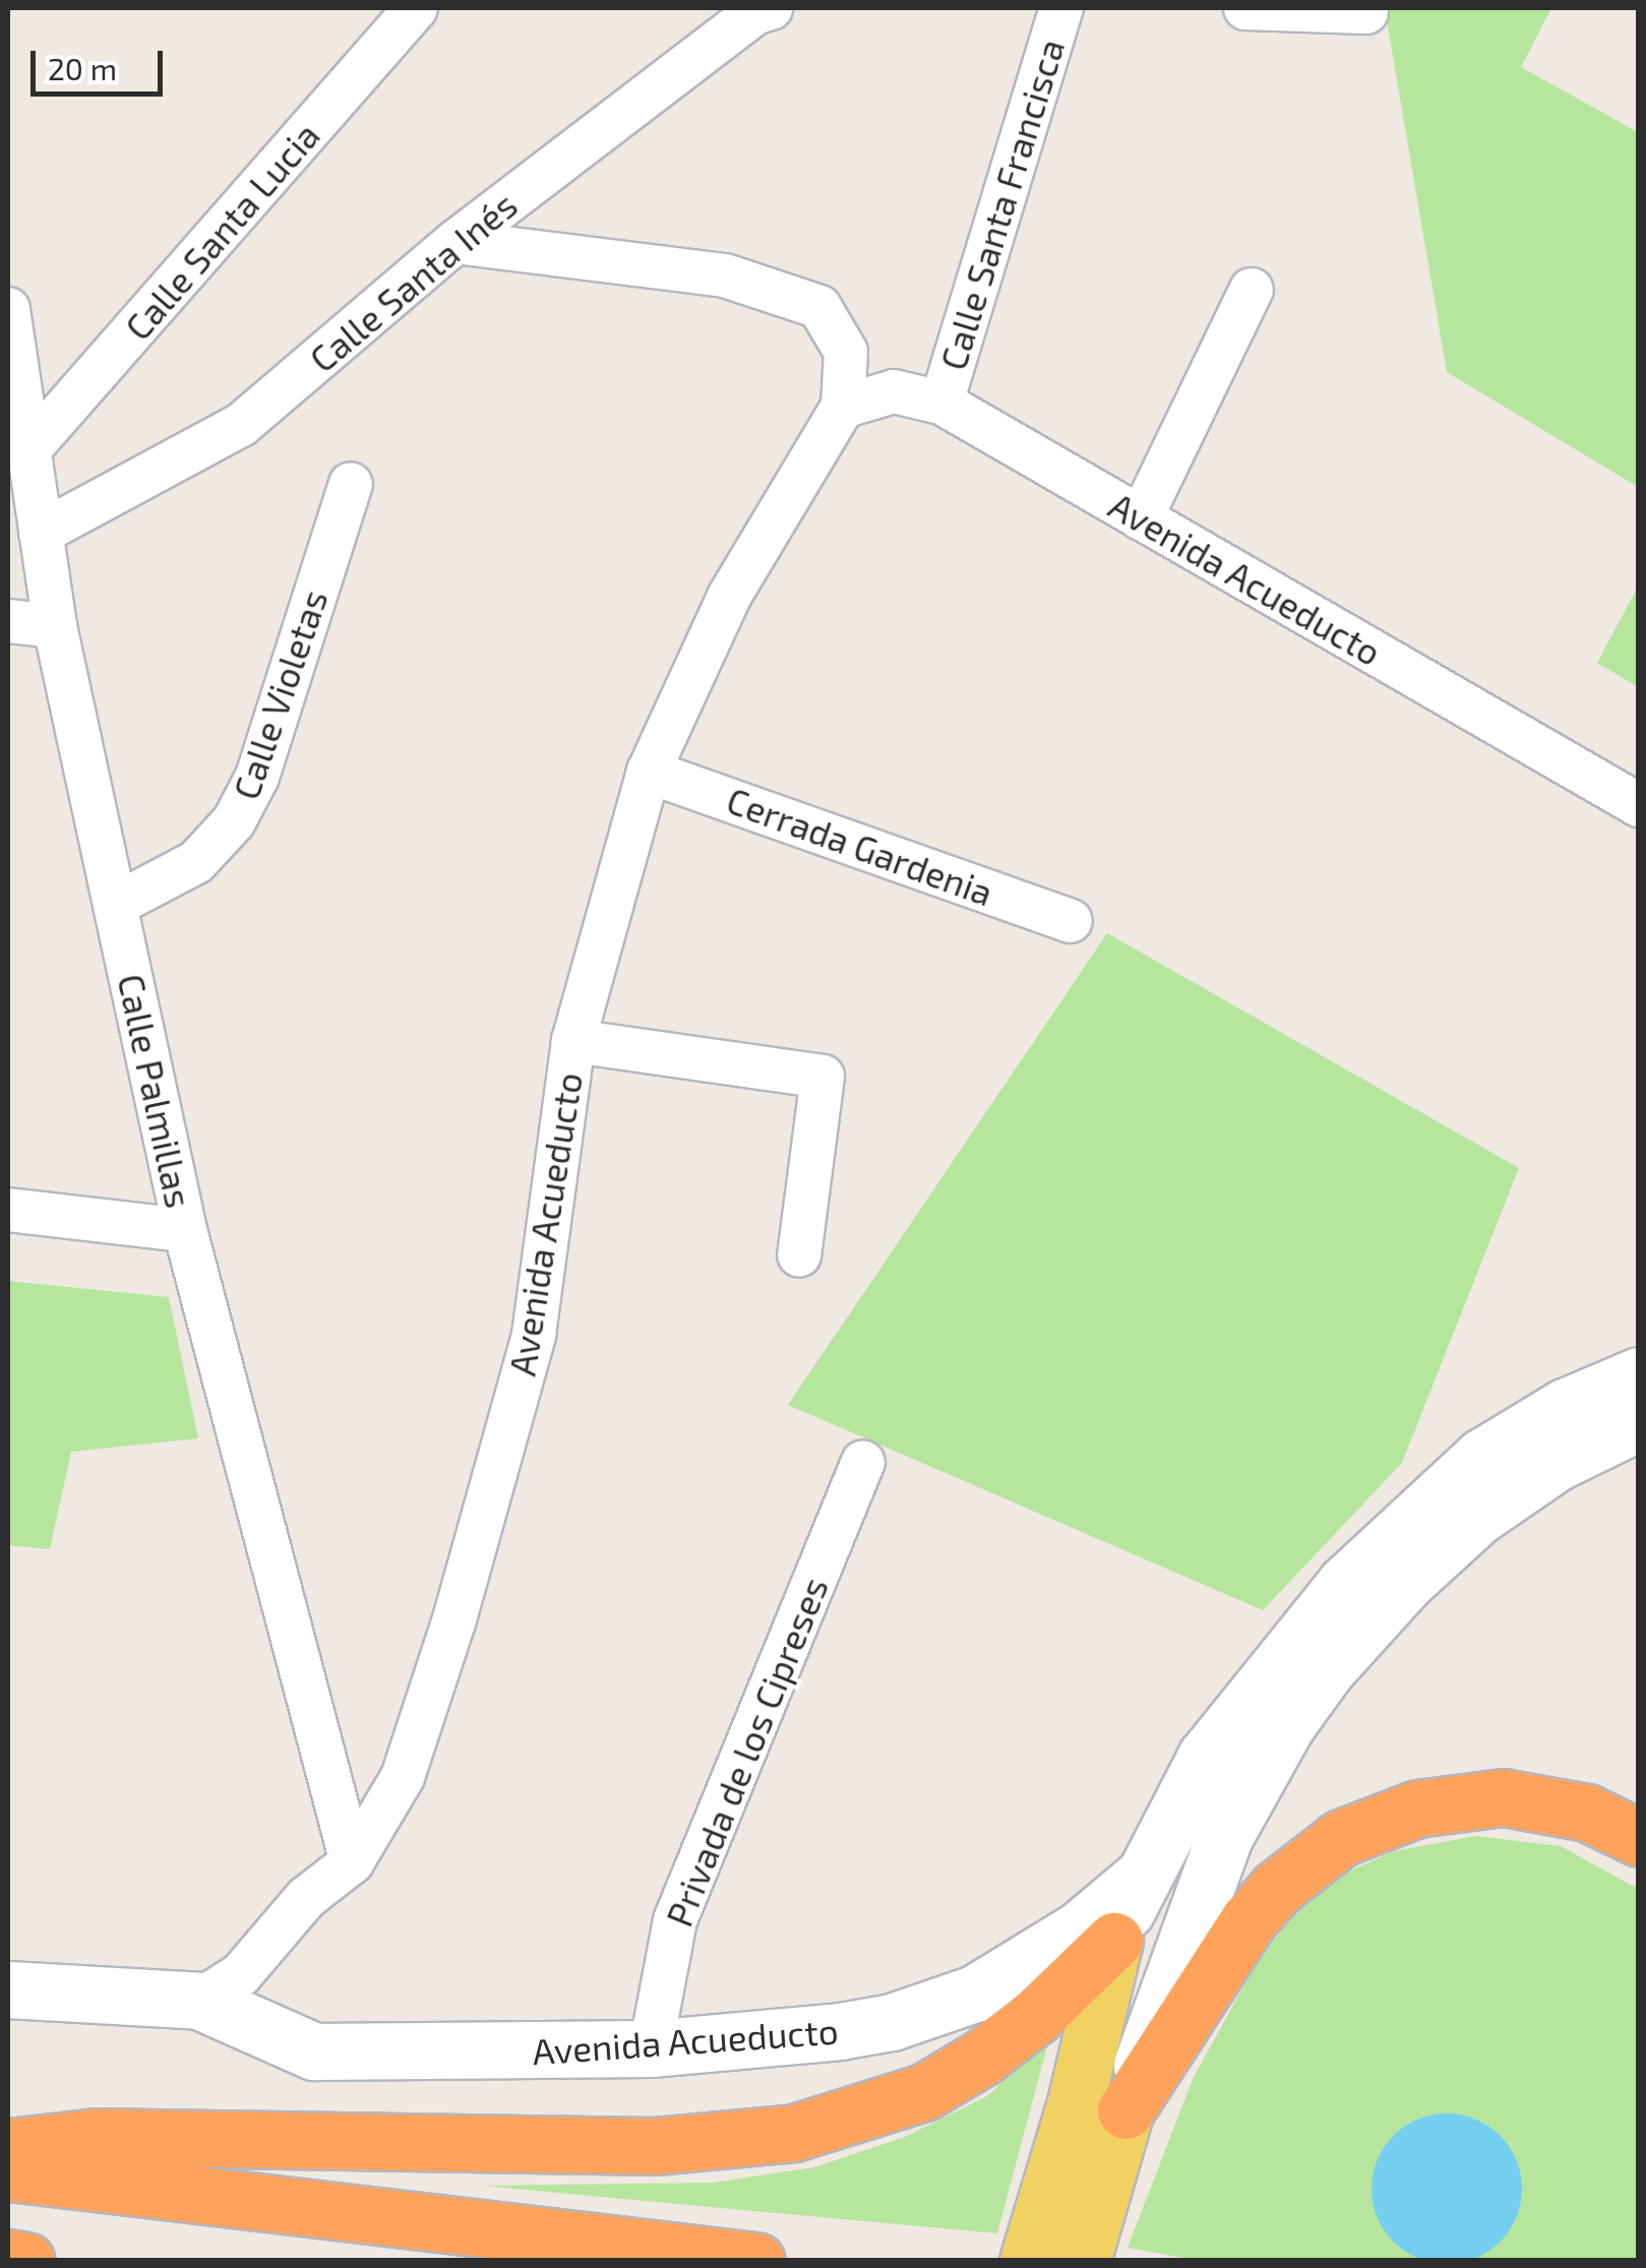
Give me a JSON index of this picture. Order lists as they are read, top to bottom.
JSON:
{
  "streets": {
    "main road": ["Avenida Acueducto"],
    "street": [
      "Calle Santa Francisca",
      "Calle Santa Lucia",
      "Calle Santa Inés",
      "Calle Violetas",
      "Cerrada Gardenia",
      "Calle Palmillas",
      "Privada de los Cipreses"
    ]
  },
  "crossings": [
    ["Calle Santa Francisca", "Avenida Acueducto"],
    ["Calle Santa Lucia", "Calle Palmillas"],
    ["Calle Santa Inés", "Avenida Acueducto"],
    ["Calle Santa Inés", "Calle Palmillas"],
    ["Avenida Acueducto", "Cerrada Gardenia"],
    ["Avenida Acueducto", "Calle Palmillas"],
    ["Avenida Acueducto", "Privada de los Cipreses"],
    ["Calle Violetas", "Calle Palmillas"]
  ],
  "scale_bar": "20 m"
}
